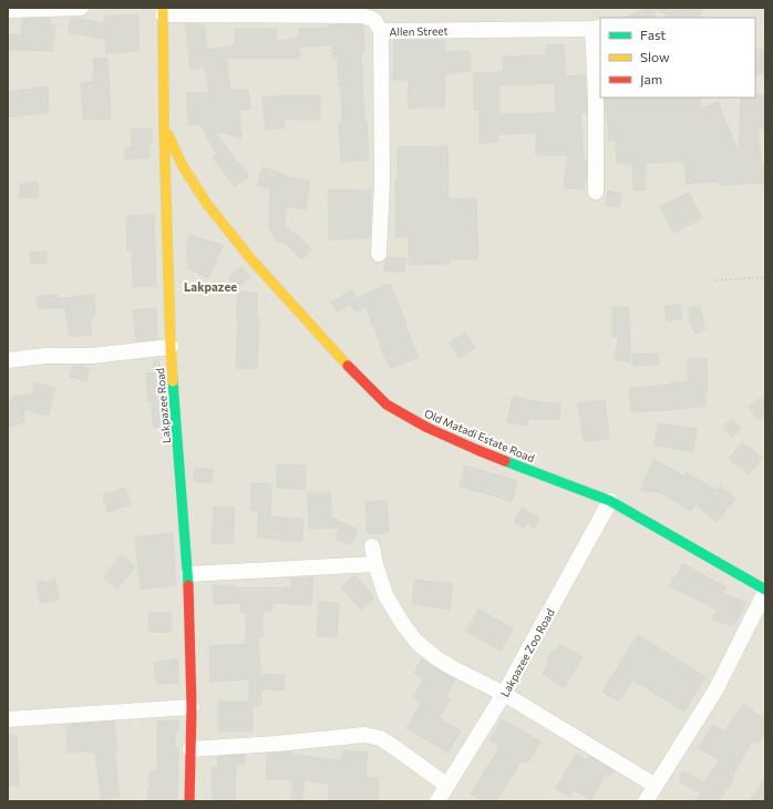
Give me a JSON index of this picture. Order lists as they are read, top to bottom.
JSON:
{
  "streets": {
    "street": [
      "Allen Street",
      "Lakpazee Road",
      "Old Matadi Estate Road",
      "Lakpazee Zoo Road"
    ]
  },
  "crossings": [
    ["Allen Street", "Lakpazee Road"],
    ["Lakpazee Road", "Old Matadi Estate Road"],
    ["Old Matadi Estate Road", "Lakpazee Zoo Road"]
  ],
  "districts": ["Lakpazee"],
  "legend": ["Fast", "Slow", "Jam"]
}
